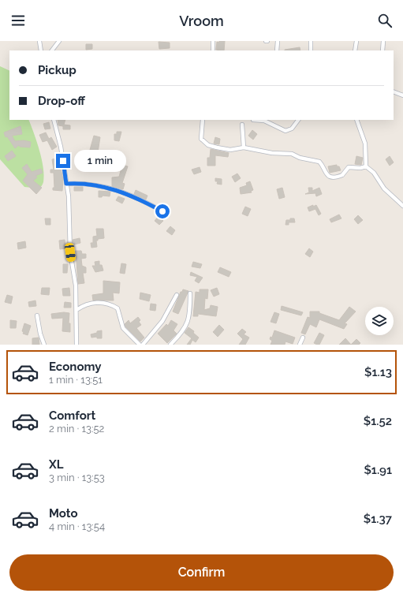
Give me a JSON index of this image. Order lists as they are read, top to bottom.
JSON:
{
  "page": {
    "header": "Vroom",
    "banner": ["Pickup", "Drop-off"],
    "bubble": "1 min",
    "list": [
      {
        "name": "Economy",
        "note": "1 min · 13:51",
        "value": "$1.13"
      },
      {
        "name": "Comfort",
        "note": "2 min · 13:52",
        "value": "$1.52"
      },
      {
        "name": "XL",
        "note": "3 min · 13:53",
        "value": "$1.91"
      },
      {
        "name": "Moto",
        "note": "4 min · 13:54",
        "value": "$1.37"
      }
    ],
    "buttons": "Confirm"
  }
}
